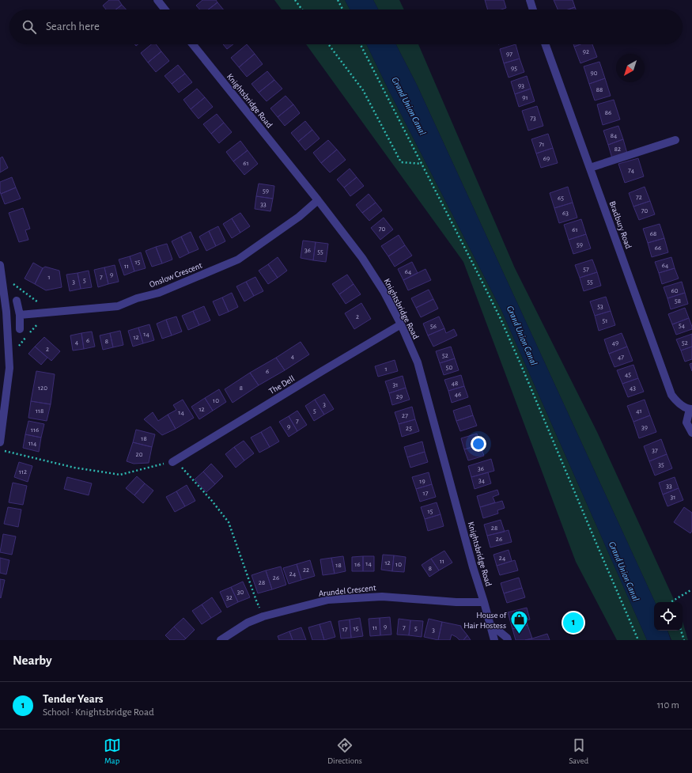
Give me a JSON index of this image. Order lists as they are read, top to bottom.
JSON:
{
  "streets": {
    "street": [
      "Knightsbridge Road",
      "Bradbury Road",
      "Onslow Crescent",
      "The Dell",
      "Arundel Crescent"
    ]
  },
  "crossings": [
    ["Knightsbridge Road", "Onslow Crescent"],
    ["Knightsbridge Road", "The Dell"],
    ["Knightsbridge Road", "Arundel Crescent"]
  ],
  "water": ["Grand Union Canal"],
  "places": {
    "shop": ["House of Hair Hostess"]
  },
  "house_numbers": [
    "92",
    "97",
    "95",
    "90",
    "93",
    "88",
    "91",
    "86",
    "73",
    "84",
    "71",
    "82",
    "69",
    "61",
    "74",
    "59",
    "72",
    "65",
    "33",
    "70",
    "63",
    "70",
    "61",
    "68",
    "59",
    "66",
    "36",
    "55",
    "15",
    "64",
    "11",
    "57",
    "64",
    "9",
    "1",
    "7",
    "5",
    "3",
    "55",
    "60",
    "58",
    "53",
    "2",
    "51",
    "54",
    "56",
    "14",
    "12",
    "6",
    "8",
    "4",
    "49",
    "52",
    "2",
    "52",
    "4",
    "47",
    "50",
    "1",
    "6",
    "45",
    "48",
    "31",
    "120",
    "8",
    "43",
    "46",
    "29",
    "10",
    "3",
    "12",
    "118",
    "5",
    "41",
    "14",
    "27",
    "7",
    "9",
    "39",
    "25",
    "116",
    "18",
    "114",
    "37",
    "20",
    "35",
    "36",
    "112",
    "34",
    "19",
    "33",
    "17",
    "31",
    "15",
    "28",
    "26",
    "24",
    "11",
    "12",
    "14",
    "16",
    "10",
    "18",
    "8",
    "22",
    "24",
    "26",
    "28",
    "30",
    "32",
    "9",
    "11",
    "7",
    "15",
    "5",
    "17",
    "3"
  ],
  "north": "bottom left",
  "page": {
    "search": "Search here",
    "pins": "1",
    "heading": "Nearby",
    "list": [
      {
        "mark": "1",
        "name": "Tender Years",
        "note": "School · Knightsbridge Road",
        "value": "110 m"
      }
    ],
    "nav": ["Map", "Directions", "Saved"]
  }
}
